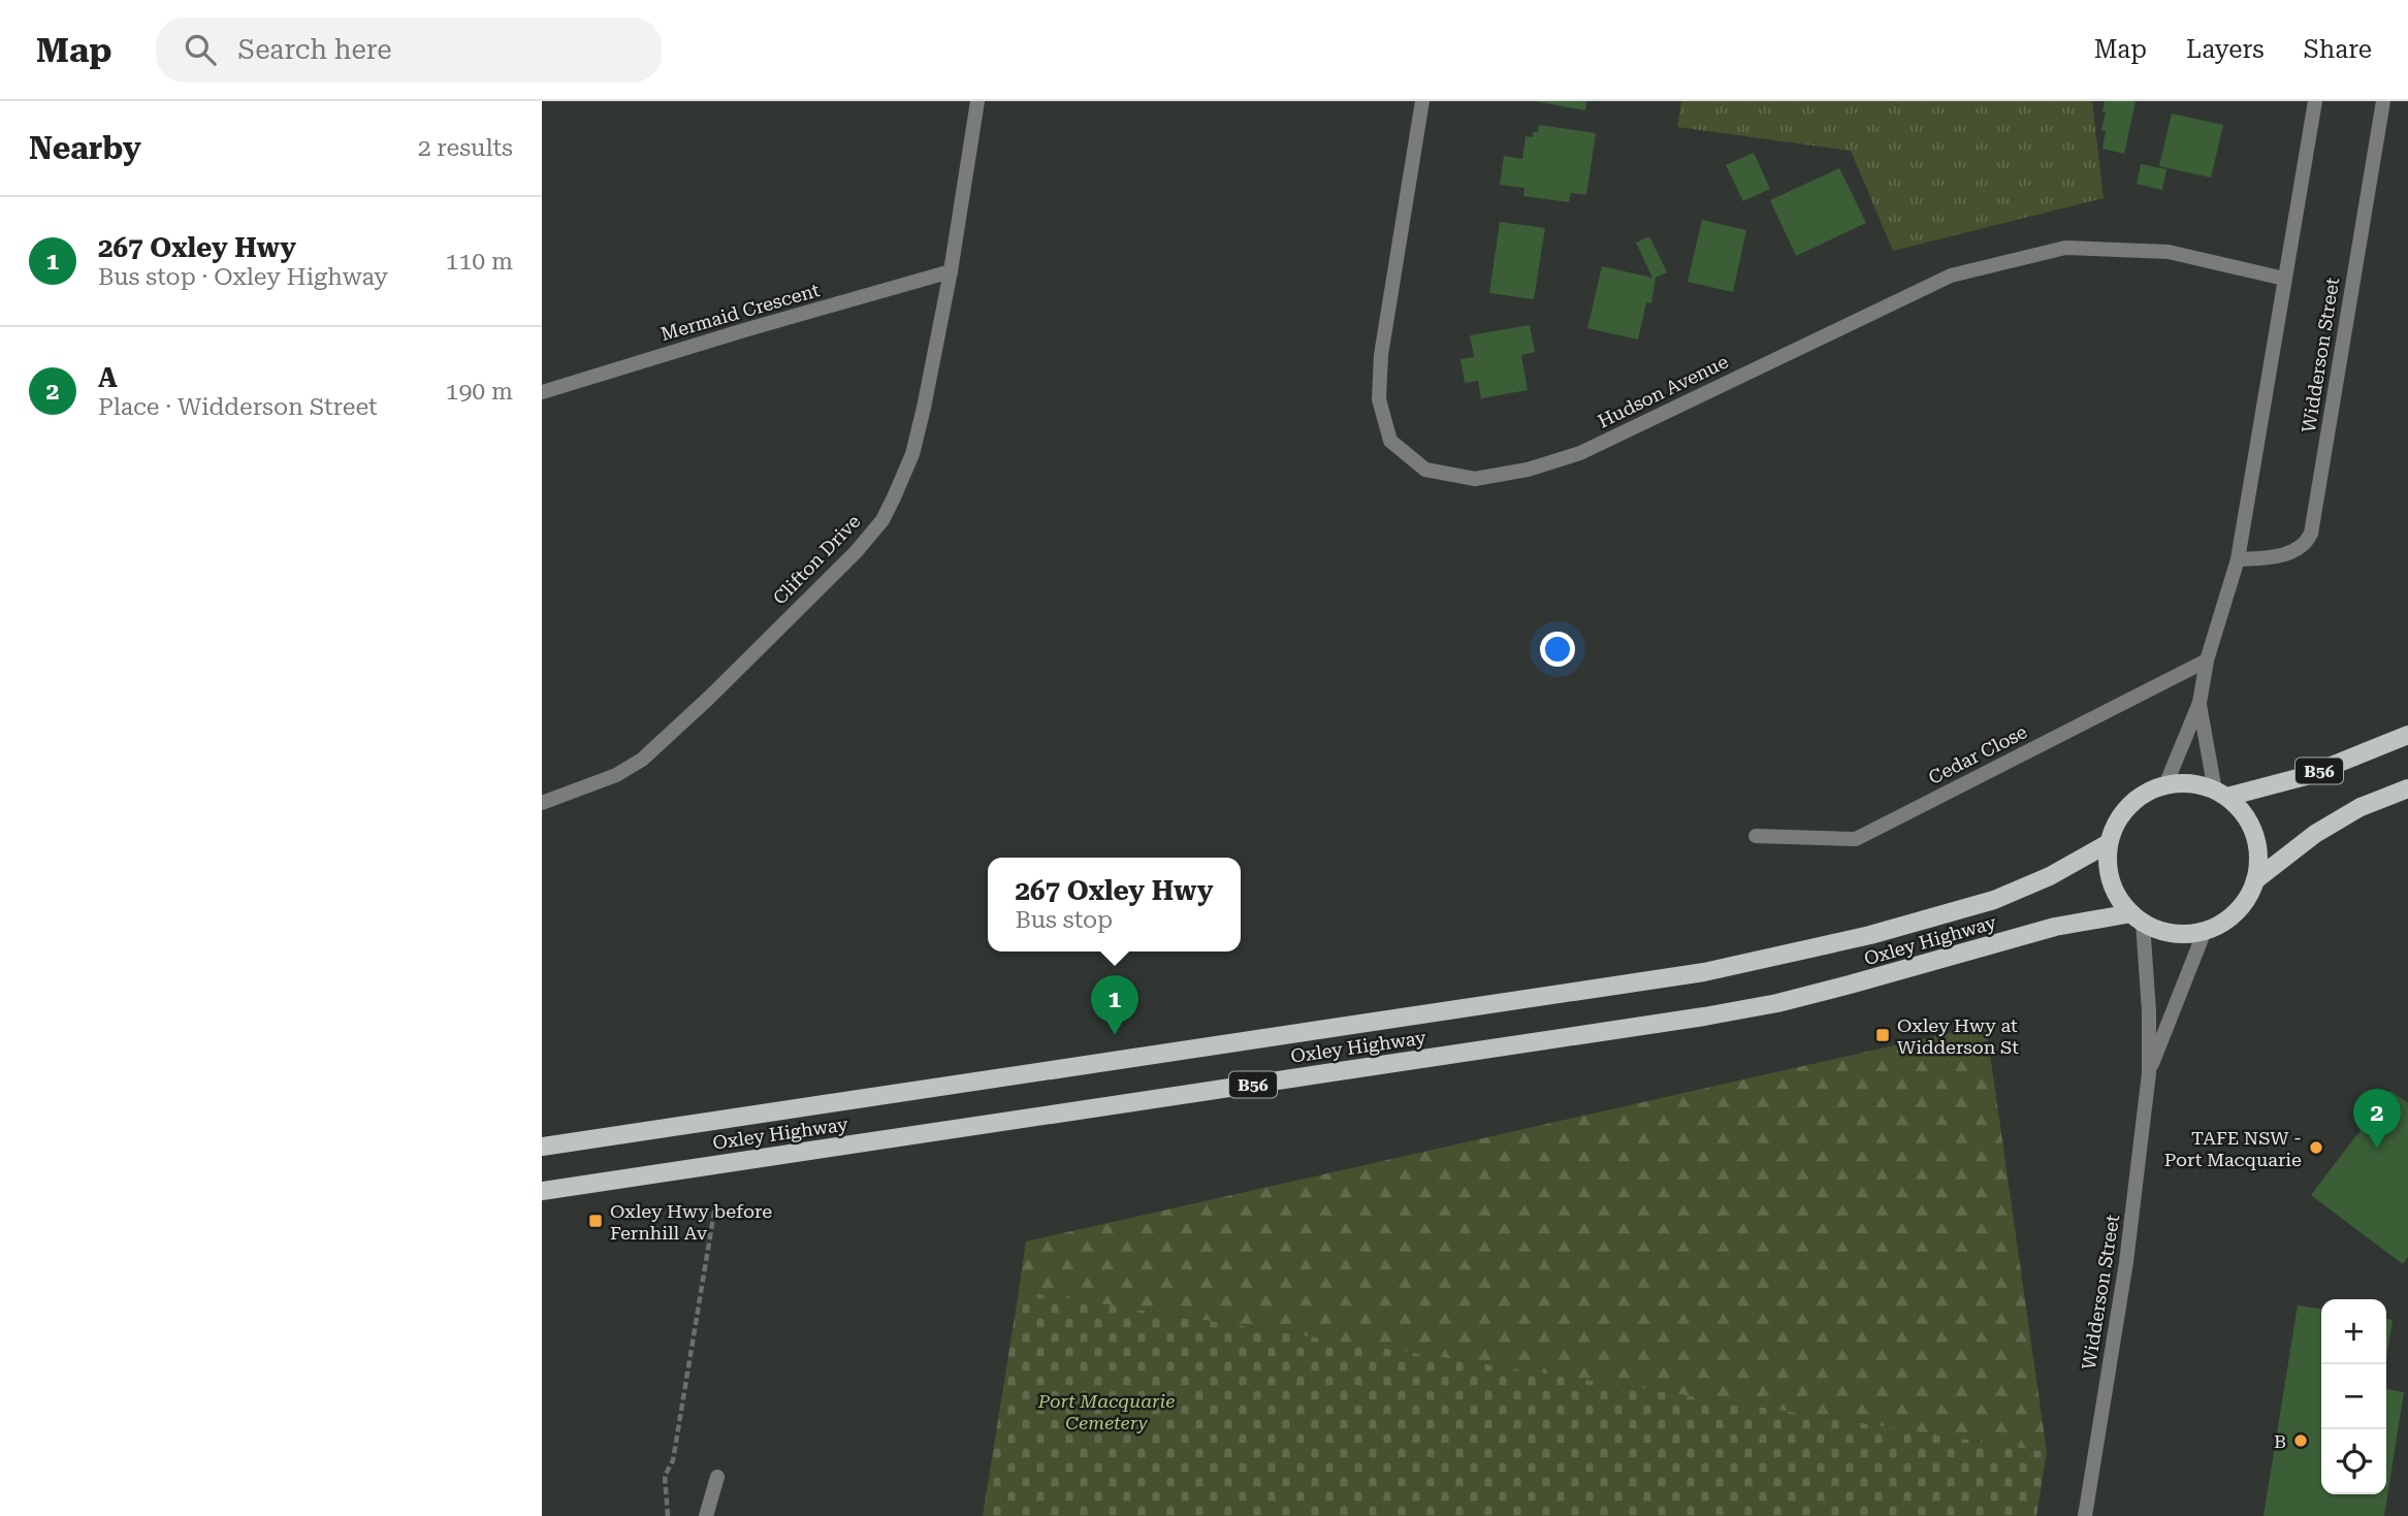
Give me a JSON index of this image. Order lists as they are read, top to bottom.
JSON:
{
  "streets": {
    "main road": ["B56", "Oxley Highway"],
    "street": [
      "Mermaid Crescent",
      "Widderson Street",
      "Hudson Avenue",
      "Clifton Drive",
      "Cedar Close"
    ]
  },
  "crossings": [
    ["Mermaid Crescent", "Clifton Drive"],
    ["Widderson Street", "B56"],
    ["Widderson Street", "Oxley Highway"],
    ["B56", "Oxley Highway"]
  ],
  "parks": ["Port Macquarie Cemetery"],
  "places": {
    "transit": ["Oxley Hwy at Widderson St", "Oxley Hwy before Fernhill Av"],
    "other": ["TAFE NSW - Port Macquarie", "B"]
  },
  "page": {
    "header": "Map",
    "search": "Search here",
    "nav": ["Map", "Layers", "Share"],
    "heading": ["Nearby", "2 results"],
    "list": [
      {
        "mark": "1",
        "name": "267 Oxley Hwy",
        "note": "Bus stop · Oxley Highway",
        "value": "110 m"
      },
      {
        "mark": "2",
        "name": "A",
        "note": "Place · Widderson Street",
        "value": "190 m"
      }
    ],
    "popup": ["267 Oxley Hwy", "Bus stop"],
    "pins": ["1", "2"],
    "map_buttons": ["+", "−"]
  }
}
